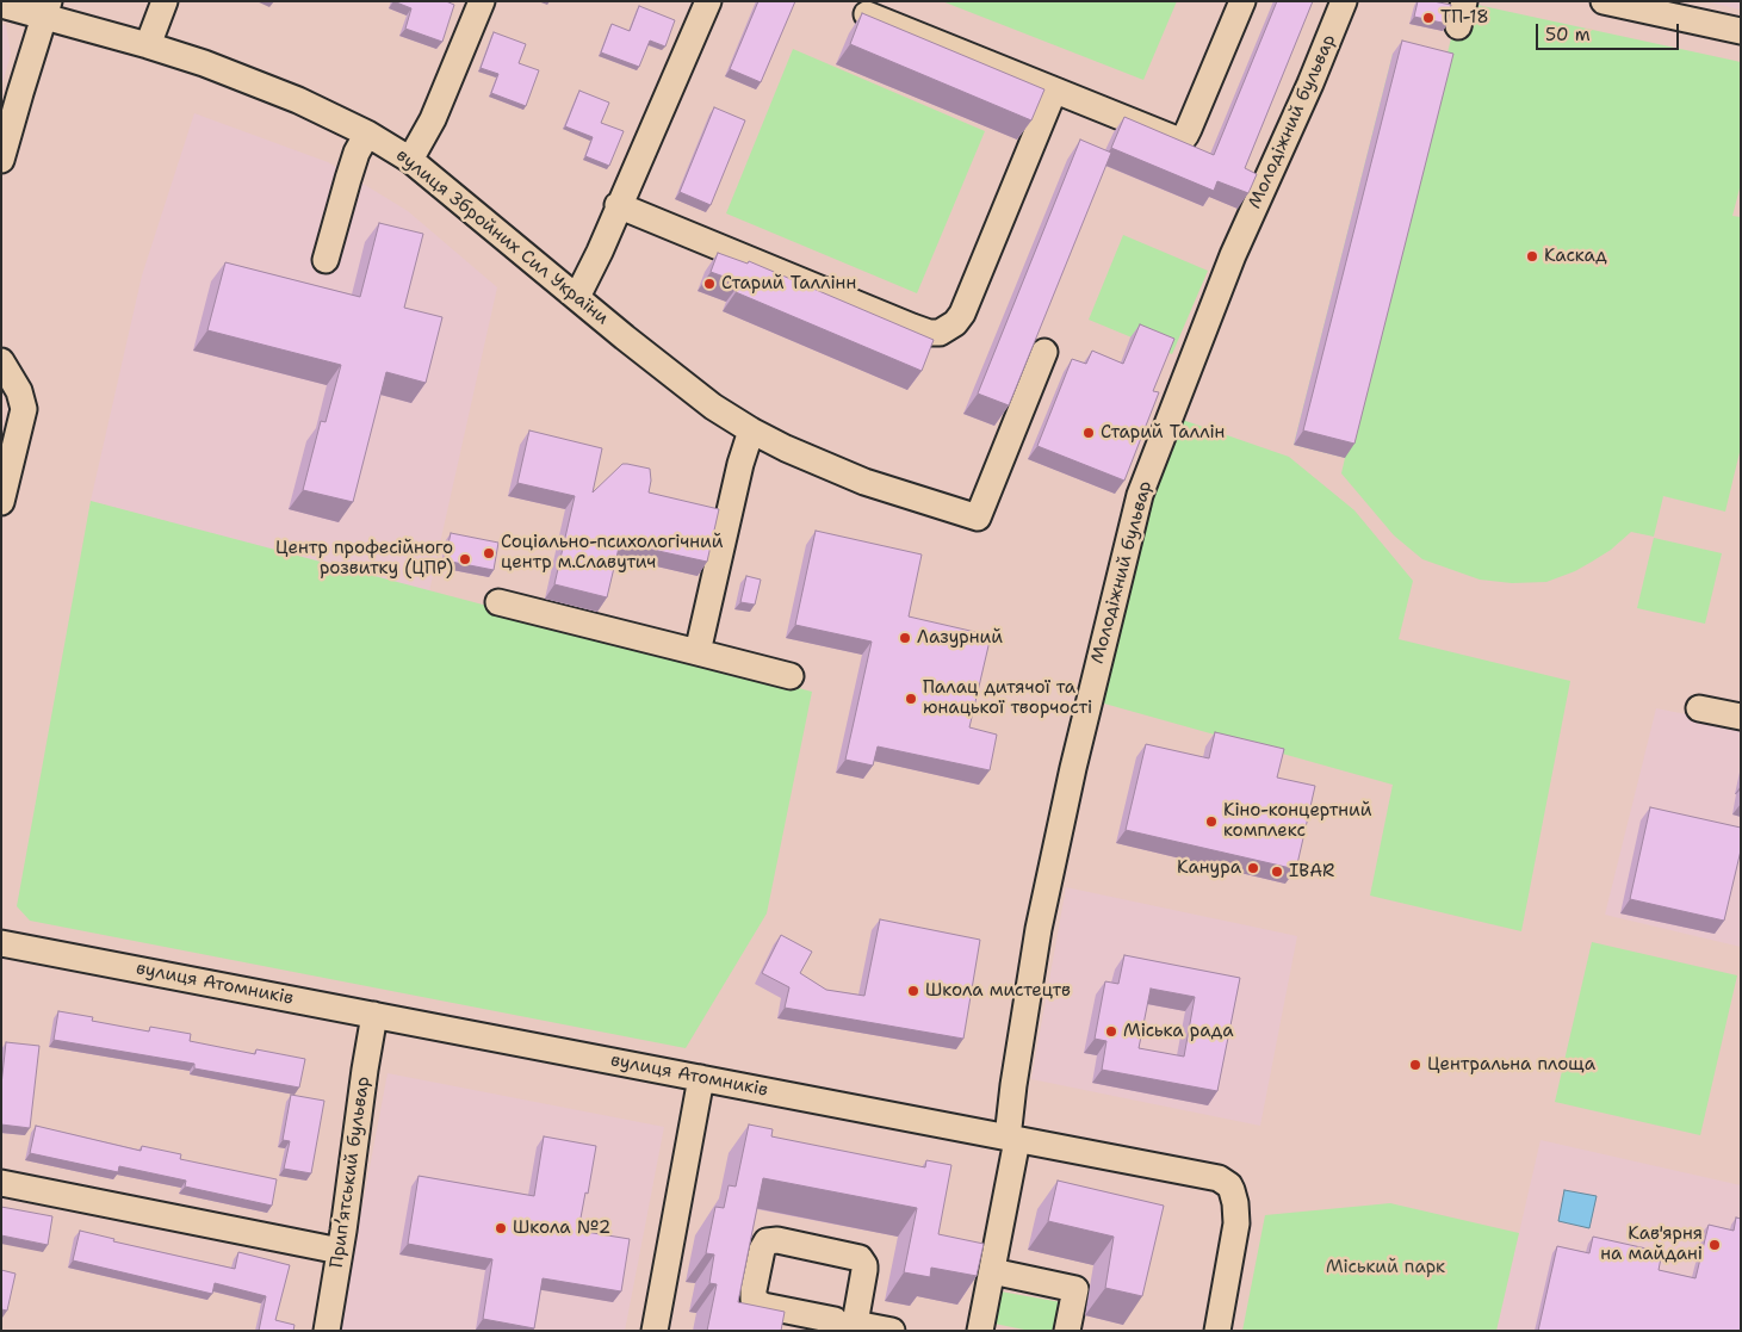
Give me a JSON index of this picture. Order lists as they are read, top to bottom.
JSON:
{
  "streets": {
    "street": [
      "Молодіжний бульвар",
      "вулиця Збройних Сил України",
      "вулиця Атомників",
      "Припʼятський бульвар"
    ]
  },
  "crossings": [
    ["Молодіжний бульвар", "вулиця Атомників"],
    ["вулиця Атомників", "Припʼятський бульвар"]
  ],
  "parks": ["Міський парк"],
  "places": [
    "ТП-18",
    "Каскад",
    "Старий Таллінн",
    "Старий Таллін",
    "Соціально-психологічний центр м.Славутич",
    "Центр професійного розвитку (ЦПР)",
    "Лазурний",
    "Палац дитячої та юнацької творчості",
    "Кіно-концертний комплекс",
    "Канура",
    "IBAR",
    "Школа мистецтв",
    "Міська рада",
    "Центральна площа",
    "Школа №2",
    "Кав'ярня на майдані"
  ],
  "scale_bar": "50 m"
}
